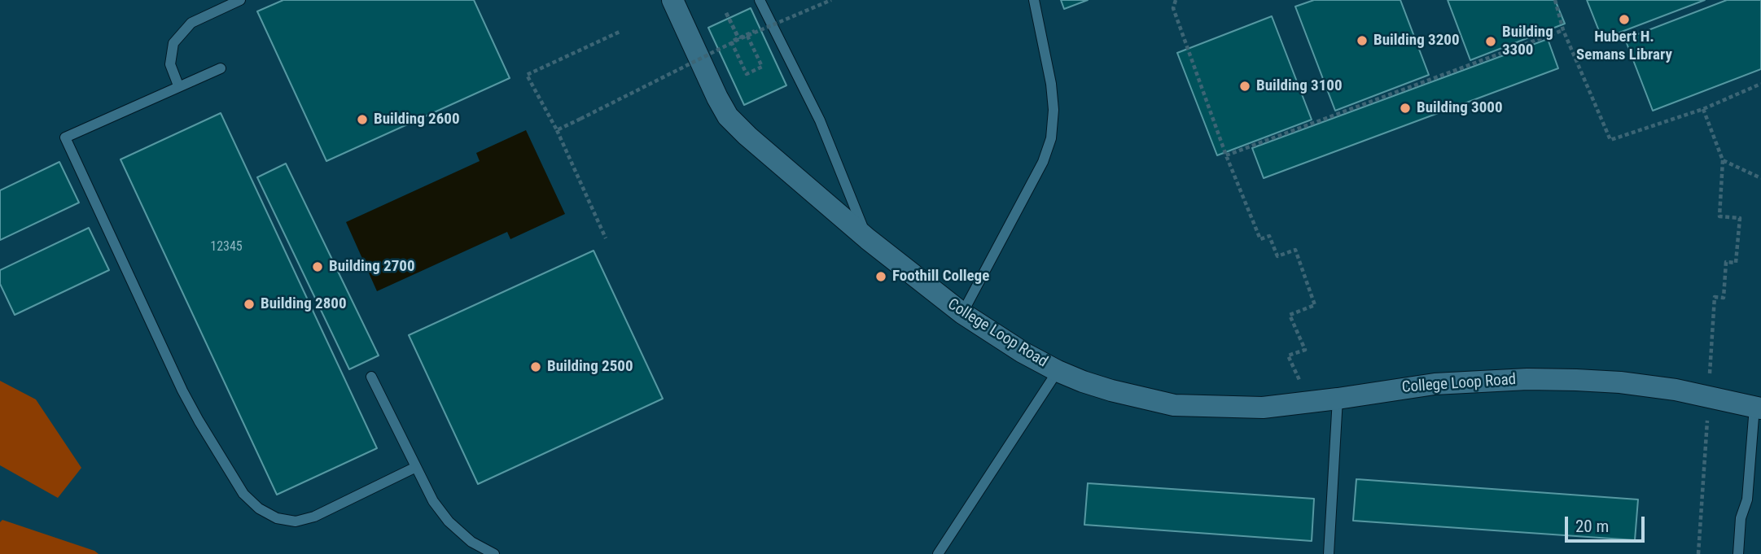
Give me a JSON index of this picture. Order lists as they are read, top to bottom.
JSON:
{
  "streets": {
    "street": ["College Loop Road"]
  },
  "places": [
    "Hubert H. Semans Library",
    "Building 3200",
    "Building 3300",
    "Building 3100",
    "Building 3000",
    "Building 2600",
    "Building 2700",
    "Foothill College",
    "Building 2800",
    "Building 2500"
  ],
  "house_numbers": ["12345"],
  "scale_bar": "20 m"
}
